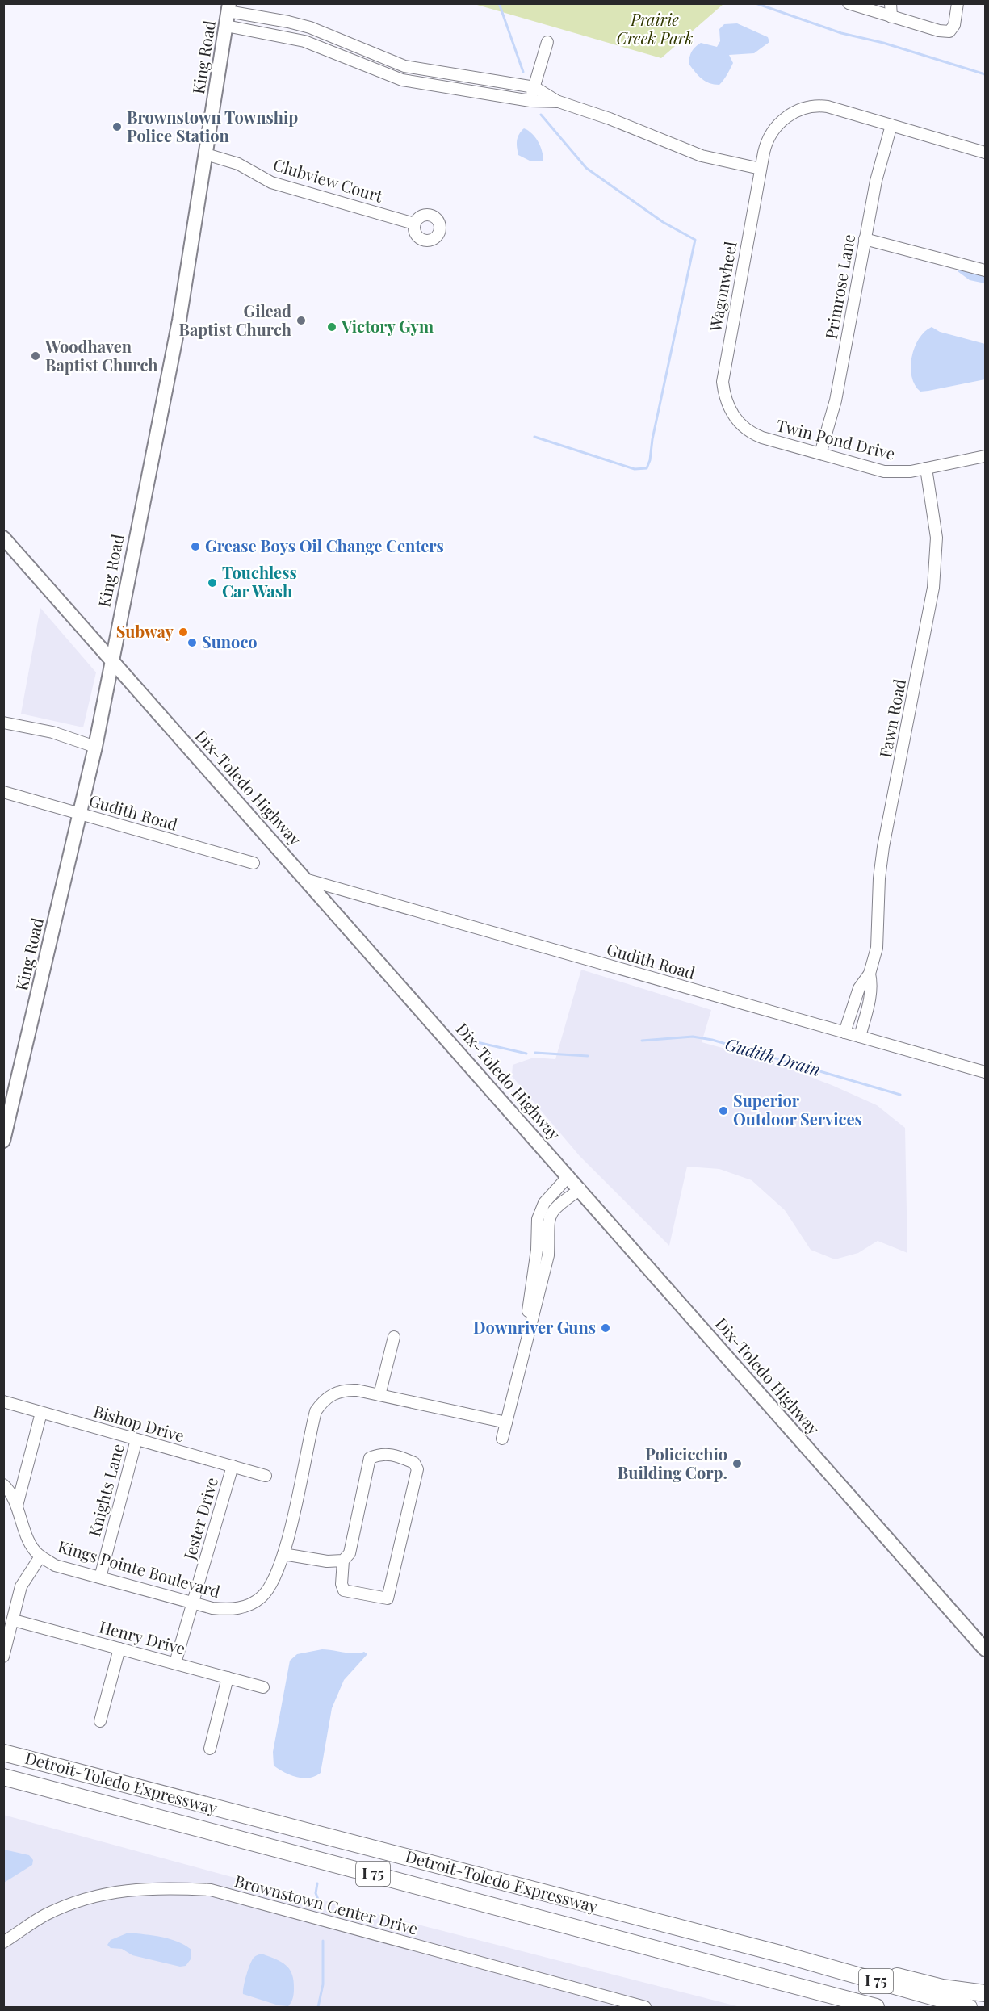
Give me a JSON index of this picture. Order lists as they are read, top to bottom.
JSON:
{
  "streets": {
    "highway": ["Detroit-Toledo Expressway", "I 75"],
    "main road": ["King Road", "Dix-Toledo Highway"],
    "street": [
      "Clubview Court",
      "Wagonwheel",
      "Primrose Lane",
      "Twin Pond Drive",
      "Fawn Road",
      "Gudith Road",
      "Bishop Drive",
      "Knights Lane",
      "Jester Drive",
      "Kings Pointe Boulevard",
      "Henry Drive",
      "Brownstown Center Drive"
    ]
  },
  "crossings": [
    ["King Road", "Clubview Court"],
    ["King Road", "Dix-Toledo Highway"],
    ["King Road", "Gudith Road"],
    ["Wagonwheel", "Primrose Lane"],
    ["Wagonwheel", "Twin Pond Drive"],
    ["Primrose Lane", "Twin Pond Drive"],
    ["Twin Pond Drive", "Fawn Road"],
    ["Fawn Road", "Gudith Road"],
    ["Dix-Toledo Highway", "Gudith Road"],
    ["Bishop Drive", "Knights Lane"],
    ["Bishop Drive", "Jester Drive"],
    ["Knights Lane", "Kings Pointe Boulevard"],
    ["Jester Drive", "Kings Pointe Boulevard"],
    ["Jester Drive", "Henry Drive"]
  ],
  "water": ["Gudith Drain"],
  "parks": ["Prairie Creek Park"],
  "places": [
    "Brownstown Township Police Station",
    "Gilead Baptist Church",
    "Victory Gym",
    "Woodhaven Baptist Church",
    "Grease Boys Oil Change Centers",
    "Touchless Car Wash",
    "Subway",
    "Sunoco",
    "Superior Outdoor Services",
    "Downriver Guns",
    "Policicchio Building Corp."
  ]
}
